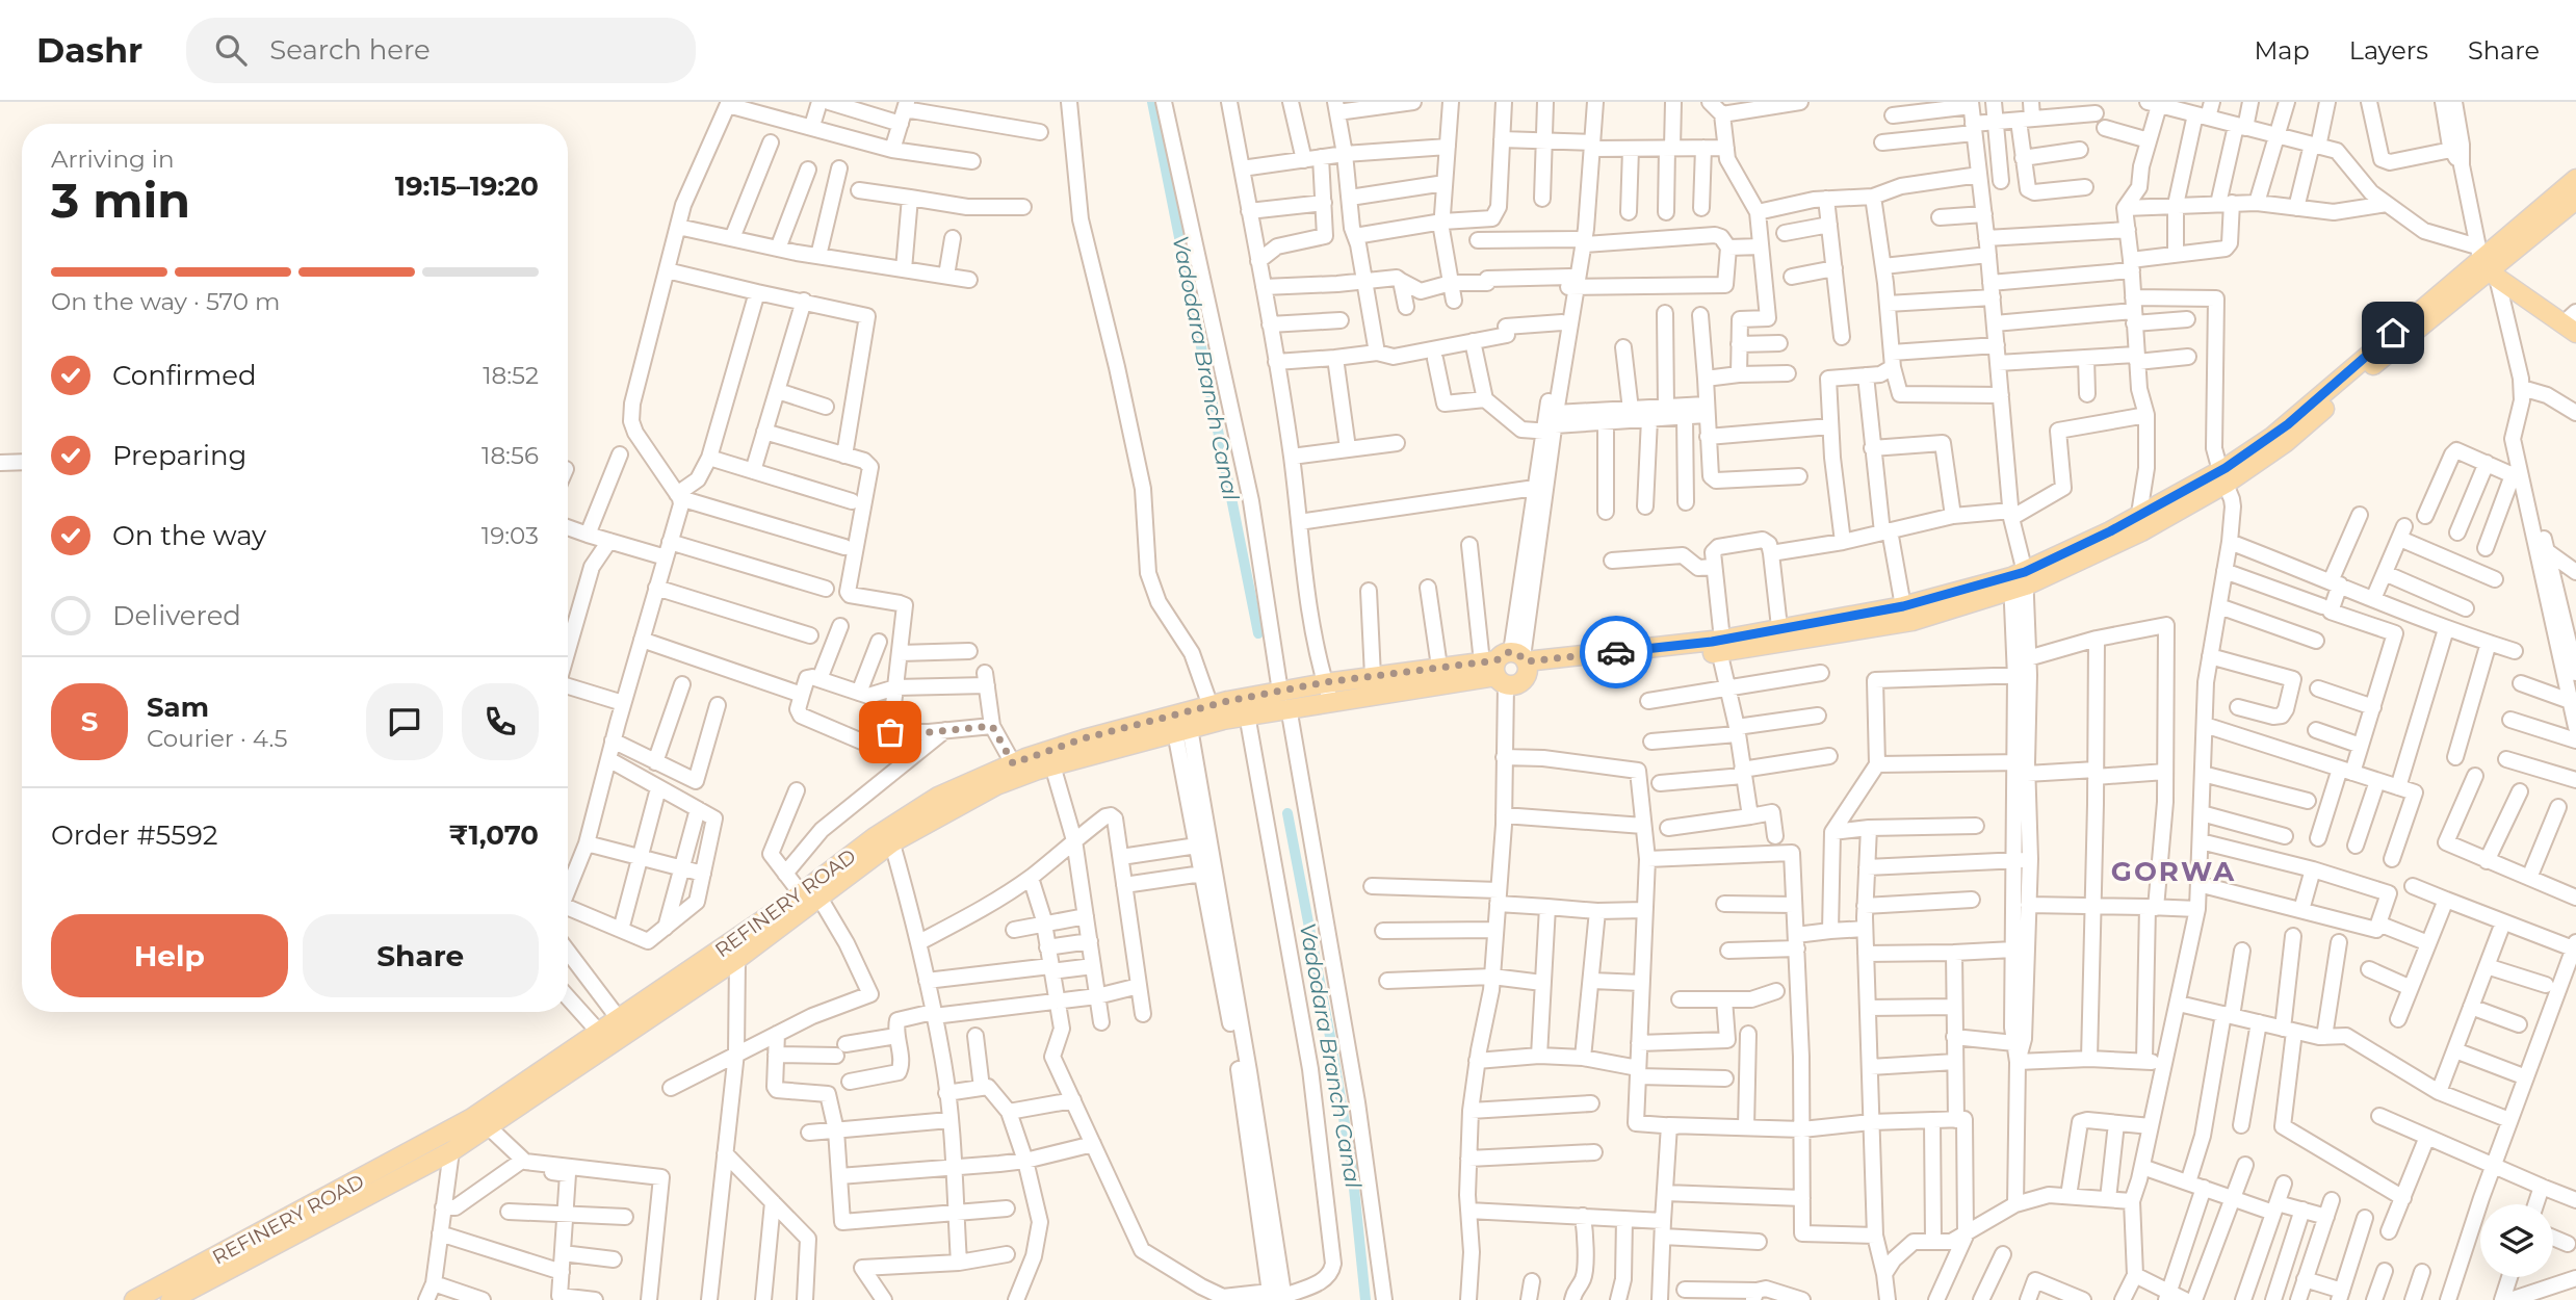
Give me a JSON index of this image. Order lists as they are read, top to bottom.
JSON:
{
  "streets": {
    "main road": ["REFINERY ROAD"]
  },
  "districts": ["GORWA"],
  "water": ["Vadodara Branch Canal"],
  "page": {
    "header": "Dashr",
    "search": "Search here",
    "nav": ["Map", "Layers", "Share"],
    "heading": ["3 min", "Arriving in", "19:15–19:20"],
    "panel": [
      "Sam",
      "Courier · 4.5",
      "Order #5592",
      "₹1,070"
    ],
    "bar": "On the way · 570 m",
    "list": [
      ["Confirmed", "18:52"],
      ["Preparing", "18:56"],
      ["On the way", "19:03"],
      "Delivered"
    ],
    "round": "S",
    "buttons": ["Help", "Share"]
  }
}
